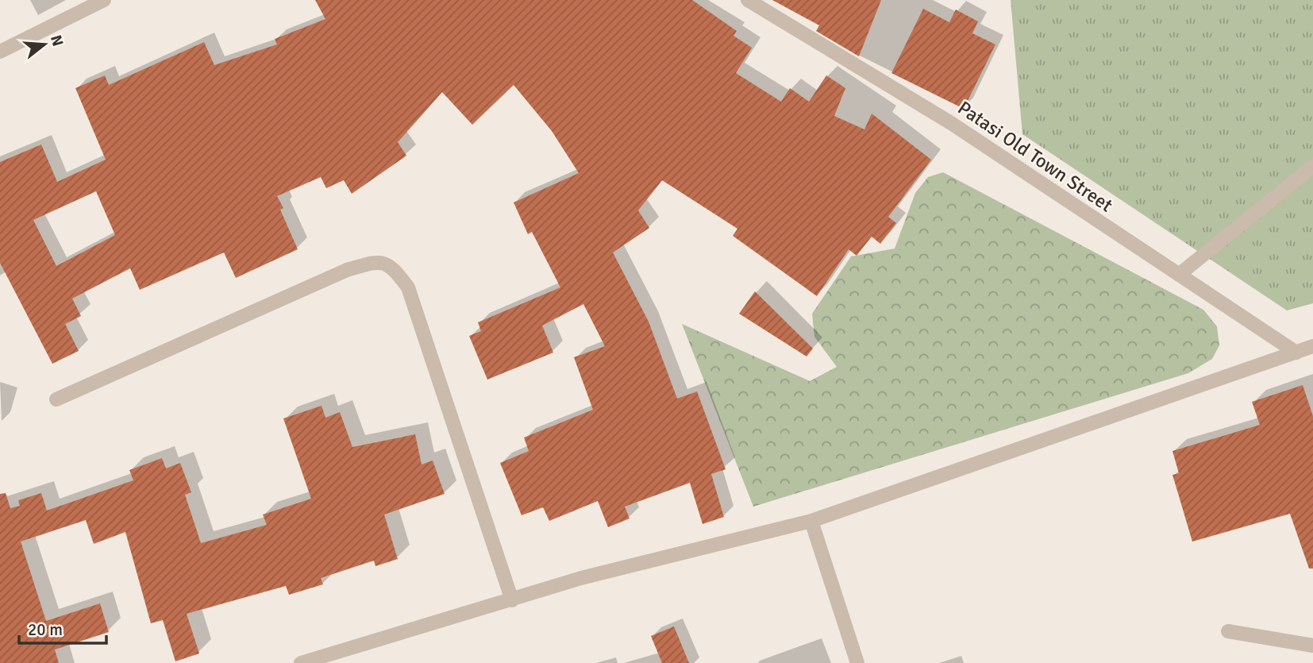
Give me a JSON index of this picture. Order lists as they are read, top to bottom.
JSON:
{
  "streets": {
    "street": ["Patasi Old Town Street"]
  },
  "scale_bar": "20 m",
  "north": "right"
}
